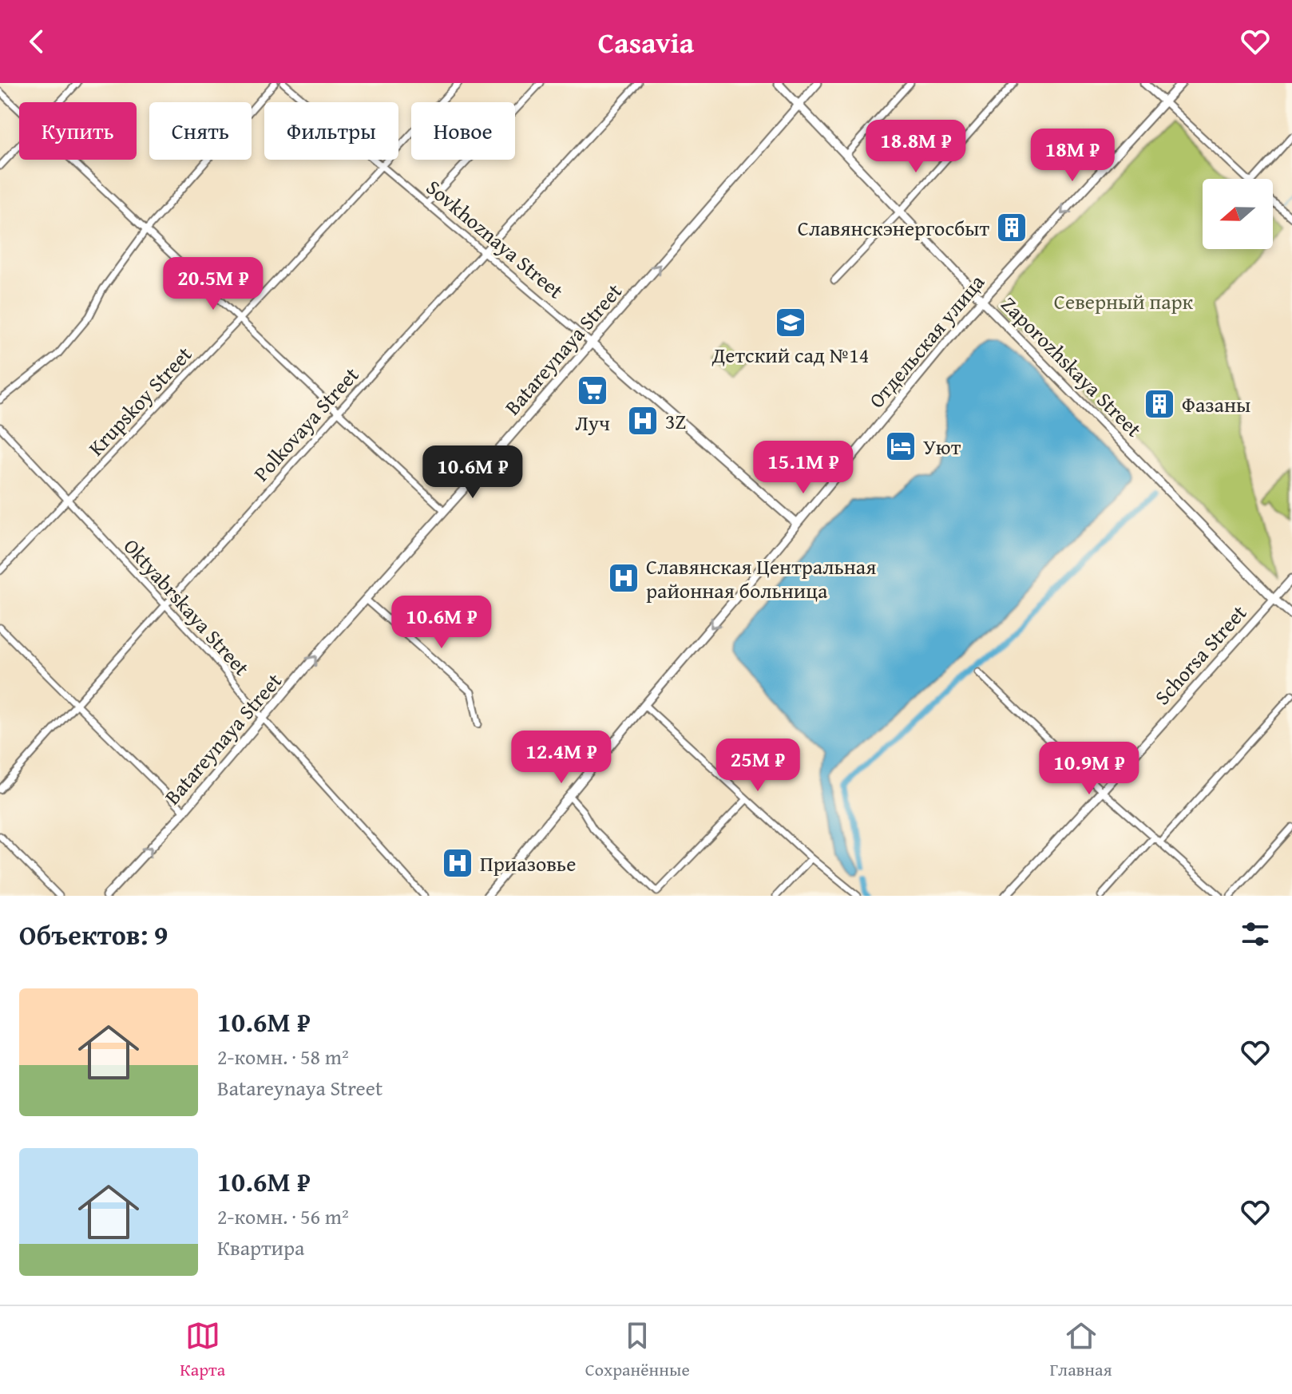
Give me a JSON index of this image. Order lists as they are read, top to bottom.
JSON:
{
  "streets": {
    "street": [
      "Sovkhoznaya Street",
      "Отдельская улица",
      "Batareynaya Street",
      "Zaporozhskaya Street",
      "Krupskoy Street",
      "Polkovaya Street",
      "Oktyabrskaya Street",
      "Schorsa Street"
    ]
  },
  "crossings": [
    ["Sovkhoznaya Street", "Отдельская улица"],
    ["Sovkhoznaya Street", "Batareynaya Street"],
    ["Sovkhoznaya Street", "Krupskoy Street"],
    ["Sovkhoznaya Street", "Polkovaya Street"],
    ["Отдельская улица", "Zaporozhskaya Street"],
    ["Batareynaya Street", "Zaporozhskaya Street"],
    ["Batareynaya Street", "Oktyabrskaya Street"],
    ["Zaporozhskaya Street", "Schorsa Street"],
    ["Krupskoy Street", "Oktyabrskaya Street"],
    ["Polkovaya Street", "Oktyabrskaya Street"]
  ],
  "one_way": ["Отдельская улица", "Batareynaya Street"],
  "parks": ["Северный парк"],
  "places": {
    "building": ["Славянскэнергосбыт", "Фазаны"],
    "school or university": ["Детский сад №14"],
    "supermarket": ["Луч"],
    "hospital": ["3Z", "Славянская Центральная районная больница", "Приазовье"],
    "hotel": ["Уют"]
  },
  "north": "left",
  "page": {
    "header": "Casavia",
    "chip": [
      "Купить",
      "Снять",
      "Фильтры",
      "Новое"
    ],
    "price": [
      "18.8M ₽",
      "18M ₽",
      "20.5M ₽",
      "15.1M ₽",
      "10.6M ₽",
      "10.6M ₽",
      "12.4M ₽",
      "25M ₽",
      "10.9M ₽"
    ],
    "heading": "Объектов: 9",
    "list": [
      {
        "name": "10.6M ₽",
        "note": "2-комн. · 58 m² · Batareynaya Street"
      },
      {
        "name": "10.6M ₽",
        "note": "2-комн. · 56 m² · Квартира"
      }
    ],
    "tabs": ["Карта", "Сохранённые", "Главная"]
  }
}
